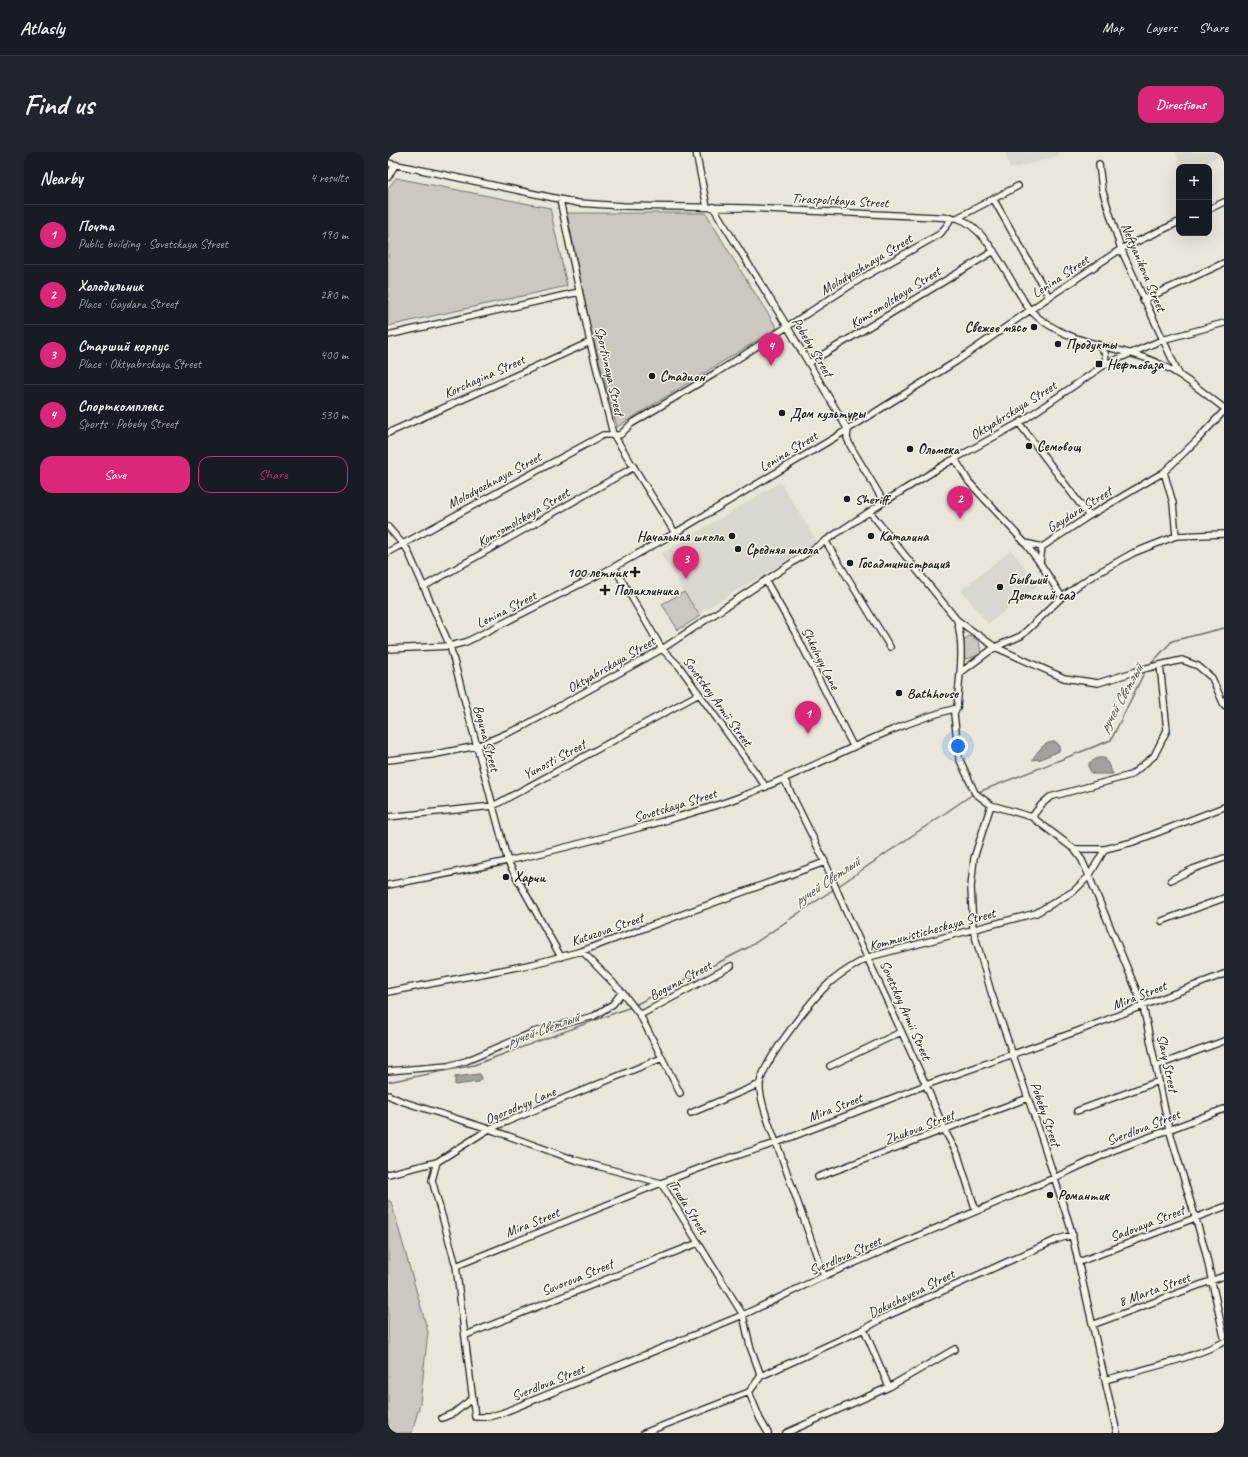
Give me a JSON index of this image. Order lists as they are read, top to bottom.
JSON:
{
  "streets": {
    "street": [
      "Tiraspolskaya Street",
      "Molodyozhnaya Street",
      "Neftyanikova Street",
      "Lenina Street",
      "Komsomolskaya Street",
      "Pobeby Street",
      "Sportivnaya Street",
      "Korchagina Street",
      "Oktyabrskaya Street",
      "Gaydara Street",
      "Shkolnyy Lane",
      "Sovetskoy Armii Street",
      "Boguna Street",
      "Yunosti Street",
      "Sovetskaya Street",
      "Kutuzova Street",
      "Kommunisticheskaya Street",
      "Mira Street",
      "Slavy Street",
      "Ogorodnyy Lane",
      "Zhukova Street",
      "Sverdlova Street",
      "Truda Street",
      "Sadovaya Street",
      "Suvorova Street",
      "8 Marta Street",
      "Dokuchayeva Street"
    ]
  },
  "crossings": [
    ["Tiraspolskaya Street", "Molodyozhnaya Street"],
    ["Tiraspolskaya Street", "Neftyanikova Street"],
    ["Tiraspolskaya Street", "Lenina Street"],
    ["Tiraspolskaya Street", "Komsomolskaya Street"],
    ["Tiraspolskaya Street", "Pobeby Street"],
    ["Tiraspolskaya Street", "Sportivnaya Street"],
    ["Tiraspolskaya Street", "Oktyabrskaya Street"],
    ["Tiraspolskaya Street", "Gaydara Street"],
    ["Molodyozhnaya Street", "Pobeby Street"],
    ["Molodyozhnaya Street", "Sportivnaya Street"],
    ["Molodyozhnaya Street", "Boguna Street"],
    ["Neftyanikova Street", "Lenina Street"],
    ["Neftyanikova Street", "Oktyabrskaya Street"],
    ["Lenina Street", "Pobeby Street"],
    ["Lenina Street", "Sportivnaya Street"],
    ["Lenina Street", "Sovetskoy Armii Street"],
    ["Lenina Street", "Boguna Street"],
    ["Komsomolskaya Street", "Pobeby Street"],
    ["Komsomolskaya Street", "Sportivnaya Street"],
    ["Komsomolskaya Street", "Boguna Street"],
    ["Pobeby Street", "Oktyabrskaya Street"],
    ["Pobeby Street", "Kommunisticheskaya Street"],
    ["Pobeby Street", "Mira Street"],
    ["Pobeby Street", "Zhukova Street"],
    ["Pobeby Street", "Sverdlova Street"],
    ["Pobeby Street", "Sadovaya Street"],
    ["Pobeby Street", "8 Marta Street"],
    ["Pobeby Street", "Dokuchayeva Street"],
    ["Sportivnaya Street", "Korchagina Street"],
    ["Oktyabrskaya Street", "Shkolnyy Lane"],
    ["Oktyabrskaya Street", "Sovetskoy Armii Street"],
    ["Oktyabrskaya Street", "Boguna Street"],
    ["Shkolnyy Lane", "Sovetskaya Street"],
    ["Sovetskoy Armii Street", "Yunosti Street"],
    ["Sovetskoy Armii Street", "Sovetskaya Street"],
    ["Sovetskoy Armii Street", "Kutuzova Street"],
    ["Sovetskoy Armii Street", "Kommunisticheskaya Street"],
    ["Sovetskoy Armii Street", "Mira Street"],
    ["Sovetskoy Armii Street", "Zhukova Street"],
    ["Sovetskoy Armii Street", "Sverdlova Street"],
    ["Boguna Street", "Yunosti Street"],
    ["Boguna Street", "Sovetskaya Street"],
    ["Boguna Street", "Kutuzova Street"],
    ["Boguna Street", "Ogorodnyy Lane"],
    ["Kommunisticheskaya Street", "Slavy Street"],
    ["Mira Street", "Slavy Street"],
    ["Mira Street", "Truda Street"],
    ["Slavy Street", "Sverdlova Street"],
    ["Slavy Street", "Sadovaya Street"],
    ["Slavy Street", "8 Marta Street"],
    ["Ogorodnyy Lane", "Truda Street"],
    ["Sverdlova Street", "Truda Street"],
    ["Truda Street", "Suvorova Street"],
    ["Truda Street", "Dokuchayeva Street"]
  ],
  "water": ["ручей Светлый"],
  "places": {
    "other": [
      "Свежее мясо",
      "Продукты",
      "Стадион",
      "Дом культуры",
      "Семовощ",
      "Ольмека",
      "Sheriff",
      "Начальная школа",
      "Каталина",
      "Средняя школа",
      "Госадминистрация",
      "Бывший Детский сад",
      "Bathhouse",
      "Харчи",
      "Романтик"
    ],
    "transit": ["Нефтебаза"],
    "health": ["100 летник", "Поликлиника"]
  },
  "page": {
    "header": "Atlasly",
    "nav": ["Map", "Layers", "Share"],
    "buttons": [
      "Directions",
      ["Save", "Share"]
    ],
    "title": "Find us",
    "heading": ["Nearby", "4 results"],
    "map_buttons": ["+", "−"],
    "list": [
      {
        "mark": "1",
        "name": "Почта",
        "note": "Public building · Sovetskaya Street",
        "value": "190 m"
      },
      {
        "mark": "2",
        "name": "Холодильник",
        "note": "Place · Gaydara Street",
        "value": "280 m"
      },
      {
        "mark": "3",
        "name": "Старший корпус",
        "note": "Place · Oktyabrskaya Street",
        "value": "400 m"
      },
      {
        "mark": "4",
        "name": "Спорткомплекс",
        "note": "Sports · Pobeby Street",
        "value": "530 m"
      }
    ],
    "pins": [
      "4",
      "2",
      "3",
      "1"
    ]
  }
}
